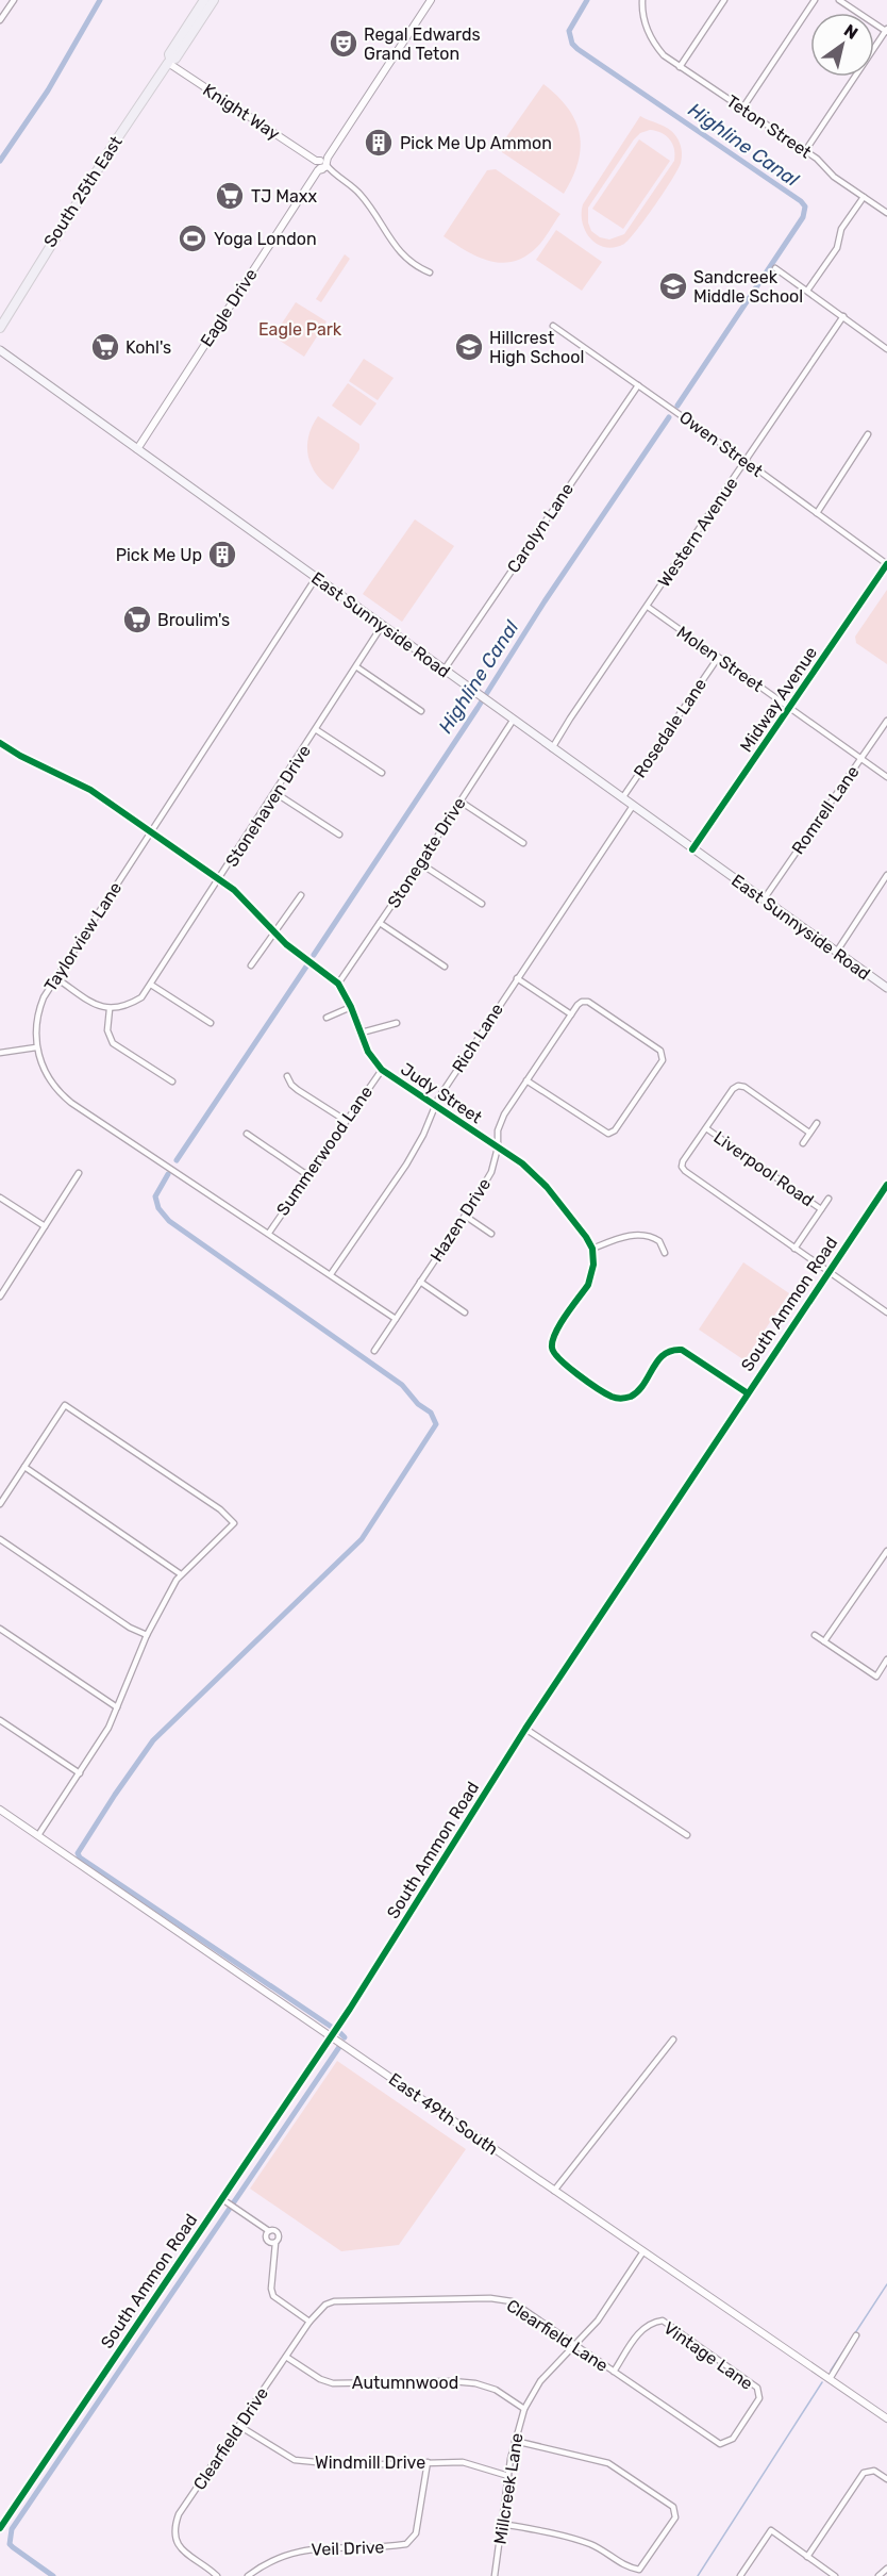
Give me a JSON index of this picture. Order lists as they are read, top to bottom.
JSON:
{
  "streets": {
    "main road": ["South 25th East", "East Sunnyside Road"],
    "street": [
      "Knight Way",
      "Teton Street",
      "Eagle Drive",
      "Owen Street",
      "Carolyn Lane",
      "Western Avenue",
      "Molen Street",
      "Midway Avenue",
      "Rosedale Lane",
      "Stonehaven Drive",
      "Romrell Lane",
      "Stonegate Drive",
      "Taylorview Lane",
      "Rich Lane",
      "Judy Street",
      "Summerwood Lane",
      "Liverpool Road",
      "Hazen Drive",
      "South Ammon Road",
      "East 49th South",
      "Clearfield Lane",
      "Vintage Lane",
      "Autumnwood",
      "Clearfield Drive",
      "Windmill Drive",
      "Millcreek Lane",
      "Veil Drive"
    ]
  },
  "crossings": [
    ["Knight Way", "South 25th East"],
    ["Knight Way", "Eagle Drive"],
    ["Eagle Drive", "East Sunnyside Road"],
    ["Owen Street", "Carolyn Lane"],
    ["Owen Street", "Western Avenue"],
    ["Owen Street", "Midway Avenue"],
    ["Carolyn Lane", "East Sunnyside Road"],
    ["Western Avenue", "East Sunnyside Road"],
    ["Western Avenue", "Molen Street"],
    ["East Sunnyside Road", "Midway Avenue"],
    ["East Sunnyside Road", "Rosedale Lane"],
    ["East Sunnyside Road", "Stonehaven Drive"],
    ["East Sunnyside Road", "Romrell Lane"],
    ["East Sunnyside Road", "Stonegate Drive"],
    ["East Sunnyside Road", "Taylorview Lane"],
    ["East Sunnyside Road", "Rich Lane"],
    ["Molen Street", "Midway Avenue"],
    ["Molen Street", "Rosedale Lane"],
    ["Molen Street", "Romrell Lane"],
    ["Stonehaven Drive", "Judy Street"],
    ["Stonegate Drive", "Judy Street"],
    ["Taylorview Lane", "Rich Lane"],
    ["Taylorview Lane", "Judy Street"],
    ["Taylorview Lane", "Summerwood Lane"],
    ["Taylorview Lane", "Hazen Drive"],
    ["Rich Lane", "Judy Street"],
    ["Judy Street", "Summerwood Lane"],
    ["Judy Street", "Hazen Drive"],
    ["South Ammon Road", "East 49th South"],
    ["East 49th South", "Millcreek Lane"],
    ["Clearfield Lane", "Vintage Lane"],
    ["Clearfield Lane", "Clearfield Drive"],
    ["Clearfield Lane", "Millcreek Lane"],
    ["Autumnwood", "Clearfield Drive"],
    ["Autumnwood", "Millcreek Lane"],
    ["Clearfield Drive", "Windmill Drive"],
    ["Windmill Drive", "Millcreek Lane"],
    ["Windmill Drive", "Veil Drive"]
  ],
  "water": ["Highline Canal"],
  "parks": ["Eagle Park"],
  "places": {
    "theatre": ["Regal Edwards Grand Teton"],
    "building": ["Pick Me Up Ammon", "Pick Me Up"],
    "supermarket": ["TJ Maxx", "Kohl's", "Broulim's"],
    "sports": ["Yoga London"],
    "school or university": ["Sandcreek Middle School", "Hillcrest High School"]
  },
  "north": "top right"
}
